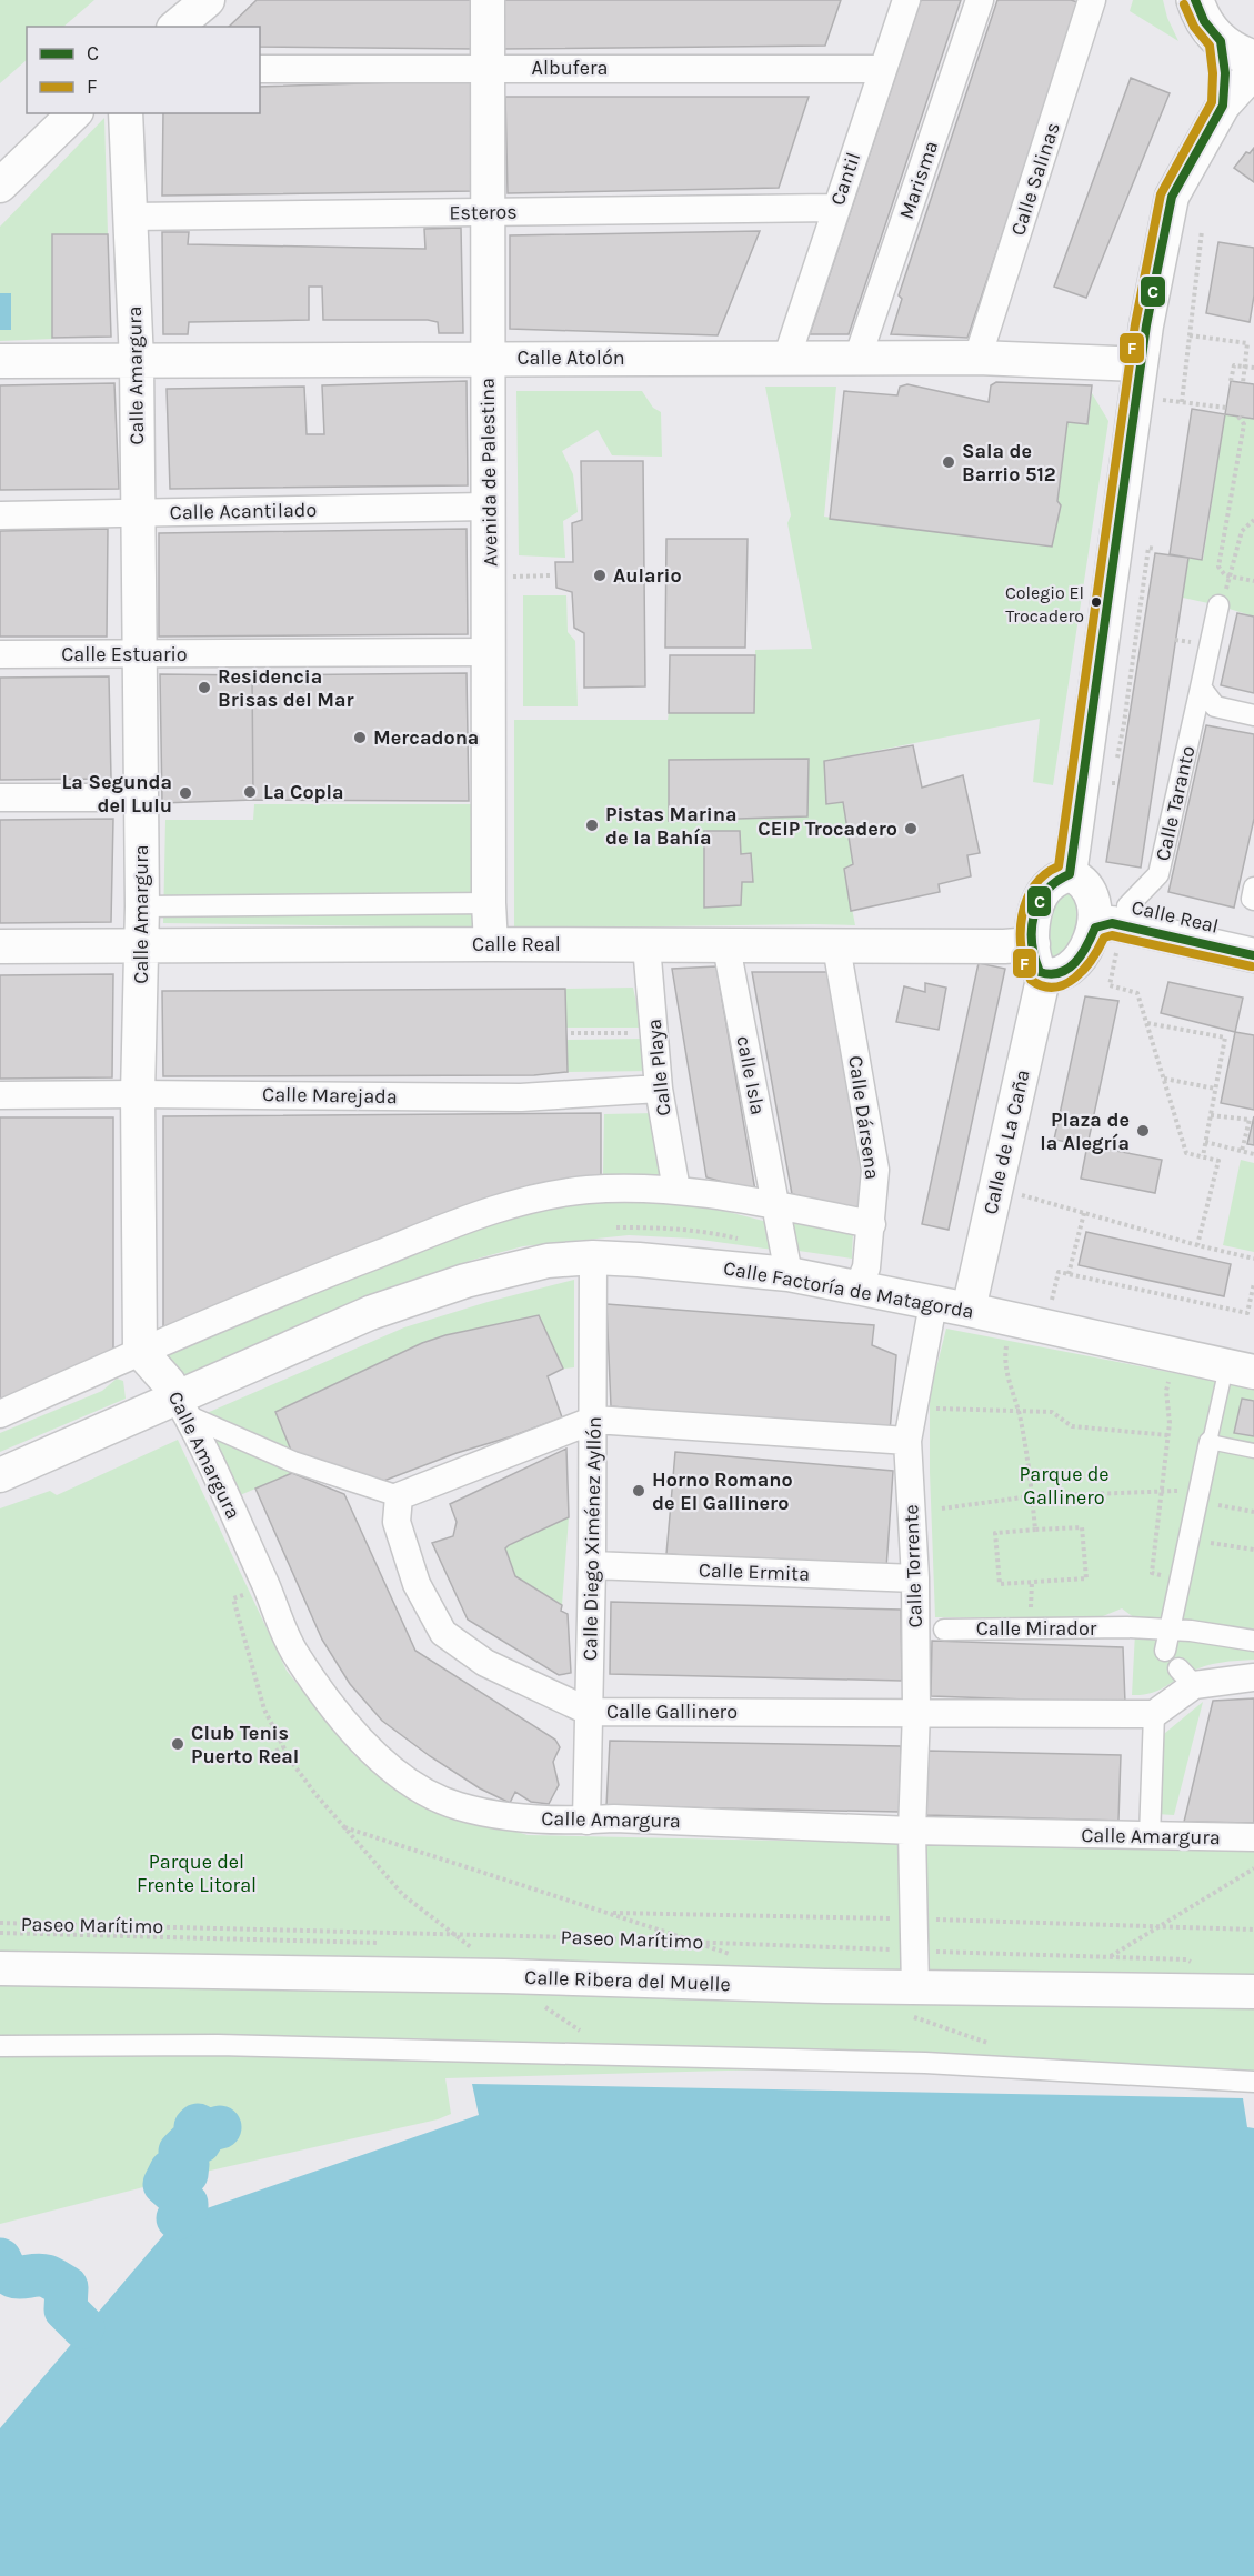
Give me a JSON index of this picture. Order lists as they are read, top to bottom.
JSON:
{
  "streets": {
    "street": [
      "Albufera",
      "Cantil",
      "Calle Salinas",
      "Marisma",
      "Esteros",
      "Calle Atolón",
      "Calle Amargura",
      "Avenida de Palestina",
      "Calle Acantilado",
      "Calle Estuario",
      "Calle Taranto",
      "Calle Real",
      "Calle Playa",
      "calle Isla",
      "Calle Marejada",
      "Calle Dársena",
      "Calle de La Caña",
      "Calle Factoría de Matagorda",
      "Calle Diego Ximénez Ayllón",
      "Calle Torrente",
      "Calle Ermita",
      "Calle Mirador",
      "Calle Gallinero",
      "Calle Ribera del Muelle"
    ],
    "path": ["Paseo Marítimo"]
  },
  "crossings": [
    ["Albufera", "Cantil"],
    ["Albufera", "Avenida de Palestina"],
    ["Cantil", "Esteros"],
    ["Cantil", "Calle Atolón"],
    ["Calle Salinas", "Calle Atolón"],
    ["Marisma", "Calle Atolón"],
    ["Esteros", "Calle Amargura"],
    ["Esteros", "Avenida de Palestina"],
    ["Calle Atolón", "Calle Amargura"],
    ["Calle Atolón", "Avenida de Palestina"],
    ["Calle Amargura", "Calle Acantilado"],
    ["Calle Amargura", "Calle Estuario"],
    ["Calle Amargura", "Calle Real"],
    ["Calle Amargura", "Calle Marejada"],
    ["Calle Amargura", "Calle Factoría de Matagorda"],
    ["Calle Amargura", "Calle Diego Ximénez Ayllón"],
    ["Calle Amargura", "Calle Torrente"],
    ["Avenida de Palestina", "Calle Acantilado"],
    ["Avenida de Palestina", "Calle Estuario"],
    ["Avenida de Palestina", "Calle Real"],
    ["Calle Taranto", "Calle Real"],
    ["Calle Real", "Calle Playa"],
    ["Calle Real", "calle Isla"],
    ["Calle Real", "Calle Dársena"],
    ["Calle Playa", "Calle Marejada"],
    ["calle Isla", "Calle Factoría de Matagorda"],
    ["Calle Dársena", "Calle Factoría de Matagorda"],
    ["Calle de La Caña", "Calle Factoría de Matagorda"],
    ["Calle Factoría de Matagorda", "Calle Diego Ximénez Ayllón"],
    ["Calle Factoría de Matagorda", "Calle Torrente"],
    ["Calle Diego Ximénez Ayllón", "Calle Ermita"],
    ["Calle Diego Ximénez Ayllón", "Calle Gallinero"],
    ["Calle Torrente", "Calle Ermita"],
    ["Calle Torrente", "Calle Gallinero"],
    ["Calle Torrente", "Paseo Marítimo"],
    ["Calle Torrente", "Calle Ribera del Muelle"]
  ],
  "parks": ["Parque de Gallinero", "Parque del Frente Litoral"],
  "places": [
    "Sala de Barrio 512",
    "Aulario",
    "Colegio El Trocadero",
    "Residencia Brisas del Mar",
    "Mercadona",
    "La Copla",
    "La Segunda del Lulu",
    "Pistas Marina de la Bahía",
    "CEIP Trocadero",
    "Plaza de la Alegría",
    "Horno Romano de El Gallinero",
    "Club Tenis Puerto Real"
  ],
  "lines": ["transit line C", "transit line F"],
  "legend": ["C", "F"]
}
